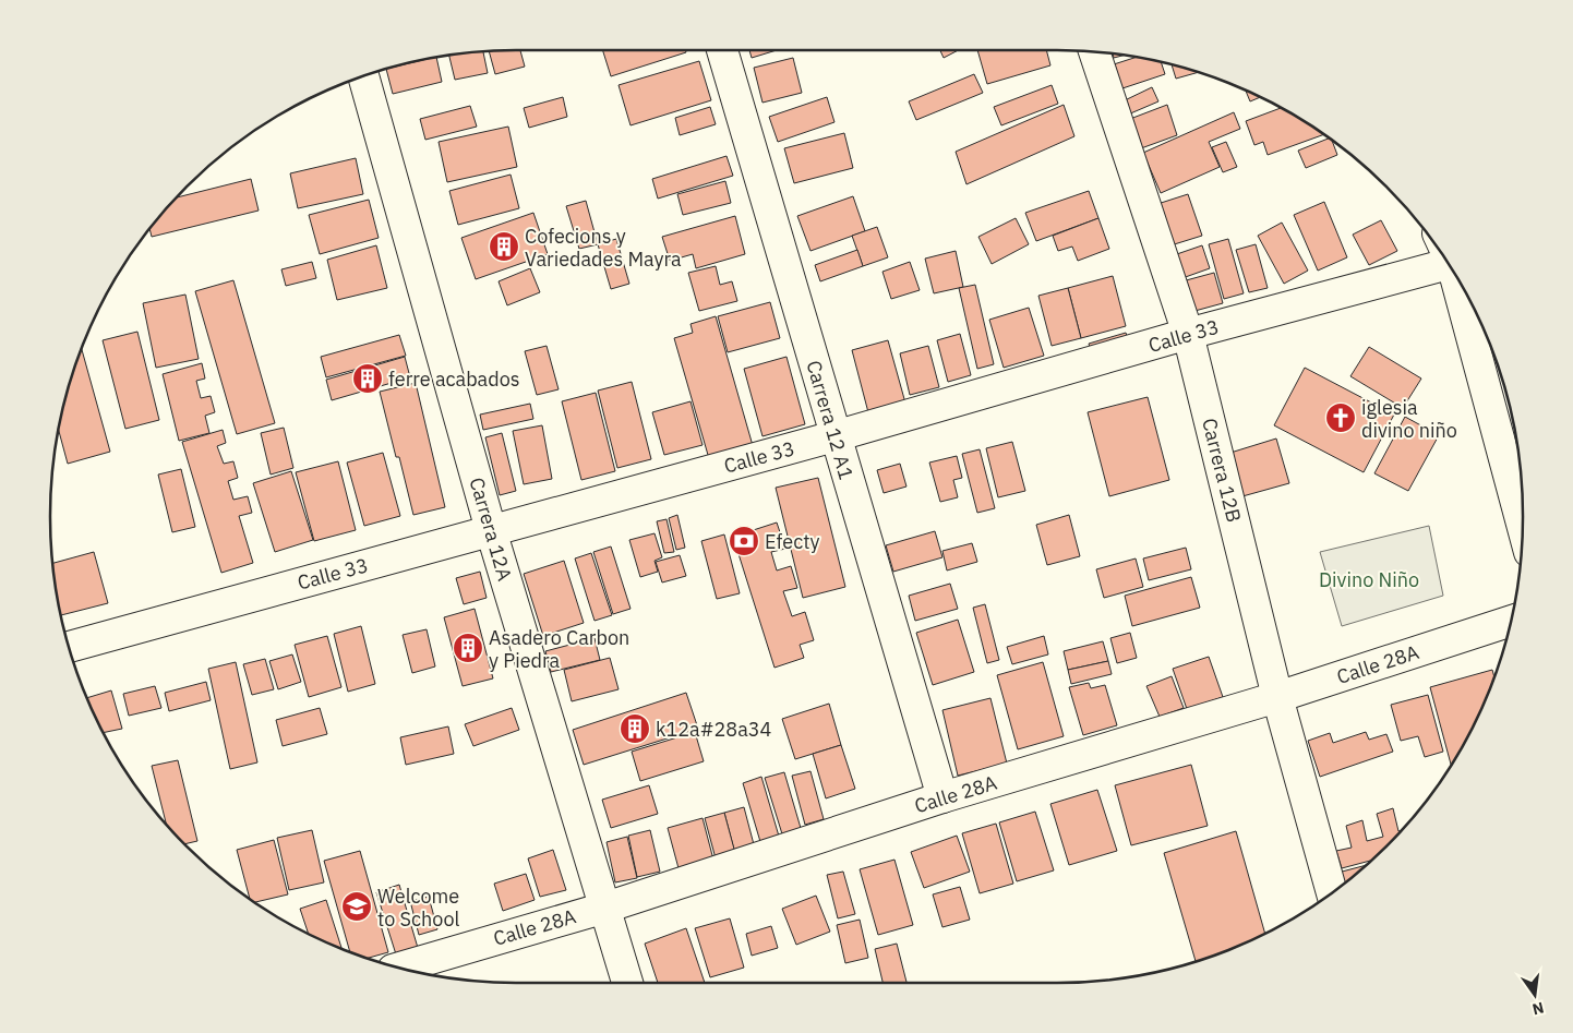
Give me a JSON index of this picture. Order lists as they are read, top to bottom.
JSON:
{
  "streets": {
    "street": [
      "Calle 33",
      "Carrera 12 A1",
      "Carrera 12B",
      "Carrera 12A",
      "Calle 28A"
    ]
  },
  "crossings": [
    ["Calle 33", "Carrera 12 A1"],
    ["Calle 33", "Carrera 12B"],
    ["Calle 33", "Carrera 12A"],
    ["Carrera 12 A1", "Calle 28A"],
    ["Carrera 12B", "Calle 28A"],
    ["Carrera 12A", "Calle 28A"]
  ],
  "parks": ["Divino Niño"],
  "places": {
    "building": [
      "Cofecions y Variedades Mayra",
      "ferre acabados",
      "Asadero Carbon y Piedra",
      "k12a#28a34"
    ],
    "church": ["iglesia divino niño"],
    "bank": ["Efecty"],
    "school or university": ["Welcome to School"]
  },
  "north": "bottom"
}
